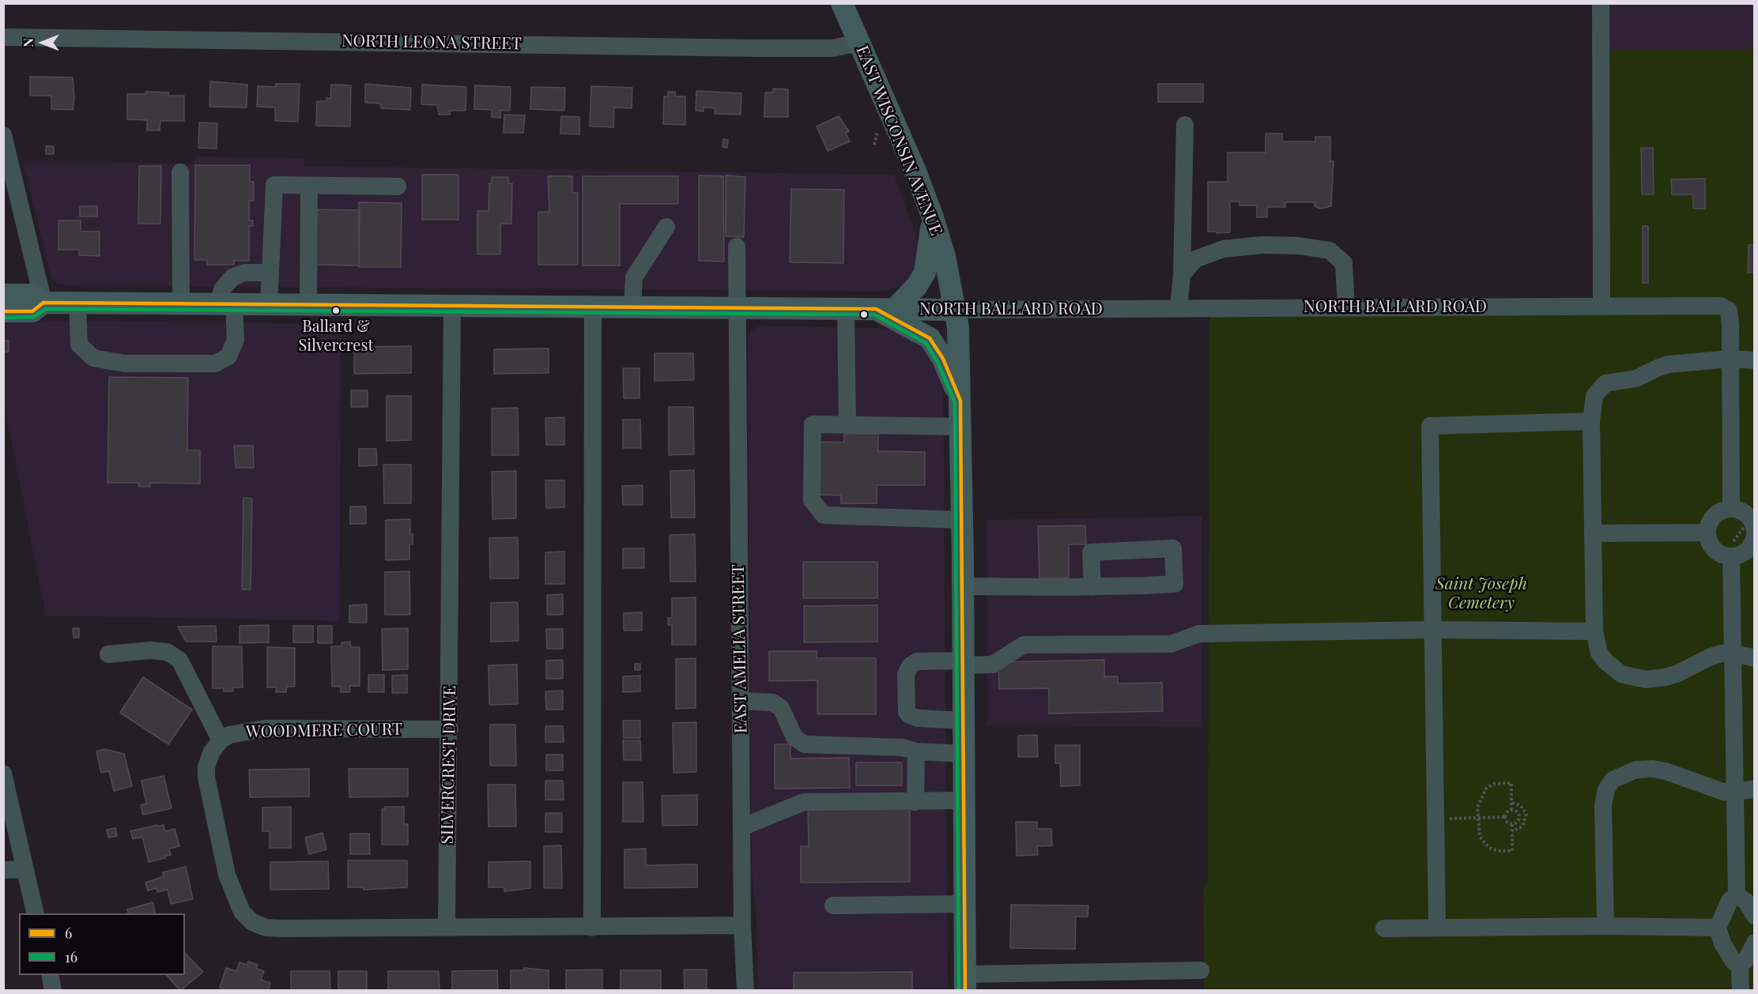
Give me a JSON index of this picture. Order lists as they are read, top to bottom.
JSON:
{
  "streets": {
    "main road": ["EAST WISCONSIN AVENUE", "NORTH BALLARD ROAD"],
    "street": [
      "NORTH LEONA STREET",
      "EAST AMELIA STREET",
      "WOODMERE COURT",
      "SILVERCREST DRIVE"
    ]
  },
  "crossings": [
    ["NORTH LEONA STREET", "EAST WISCONSIN AVENUE"],
    ["EAST WISCONSIN AVENUE", "NORTH BALLARD ROAD"],
    ["NORTH BALLARD ROAD", "EAST AMELIA STREET"],
    ["NORTH BALLARD ROAD", "SILVERCREST DRIVE"],
    ["WOODMERE COURT", "SILVERCREST DRIVE"]
  ],
  "parks": ["Saint Joseph Cemetery"],
  "places": ["Ballard & Silvercrest"],
  "lines": ["transit line 6", "transit line 16"],
  "legend": ["6", "16"],
  "north": "left"
}
